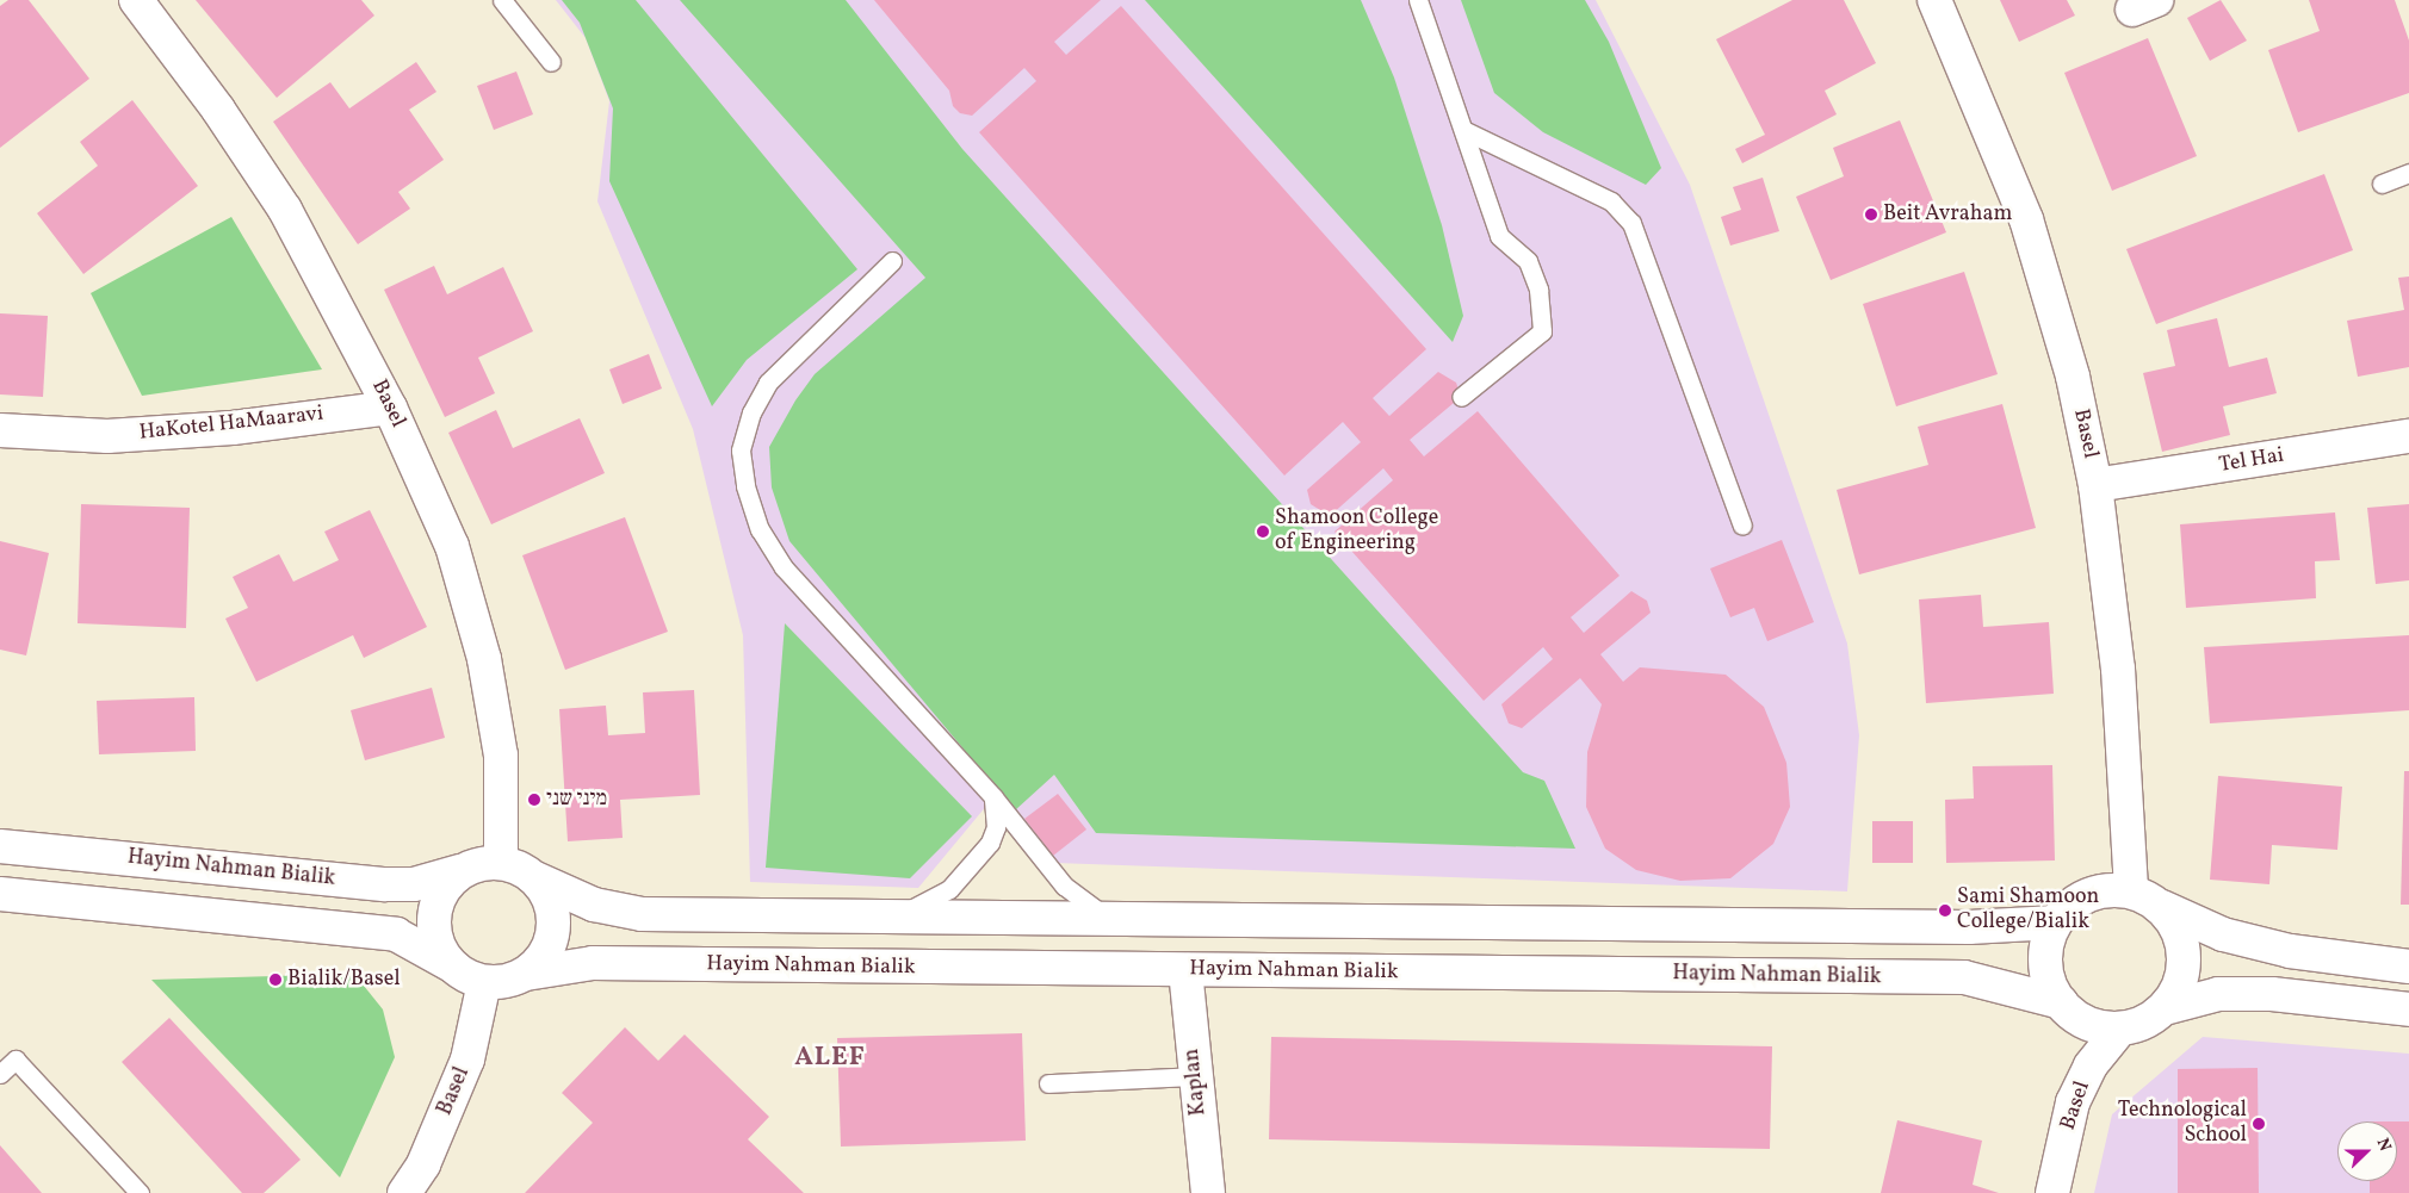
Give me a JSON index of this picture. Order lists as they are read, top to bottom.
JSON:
{
  "streets": {
    "street": [
      "Basel",
      "HaKotel HaMaaravi",
      "Tel Hai",
      "Hayim Nahman Bialik",
      "Kaplan"
    ]
  },
  "crossings": [
    ["Basel", "HaKotel HaMaaravi"],
    ["Basel", "Tel Hai"],
    ["Basel", "Hayim Nahman Bialik"],
    ["Hayim Nahman Bialik", "Kaplan"]
  ],
  "districts": ["ALEF"],
  "places": [
    "Beit Avraham",
    "Shamoon College of Engineering",
    "מיני שני",
    "Sami Shamoon College/Bialik",
    "Bialik/Basel",
    "Technological School"
  ],
  "north": "right"
}
